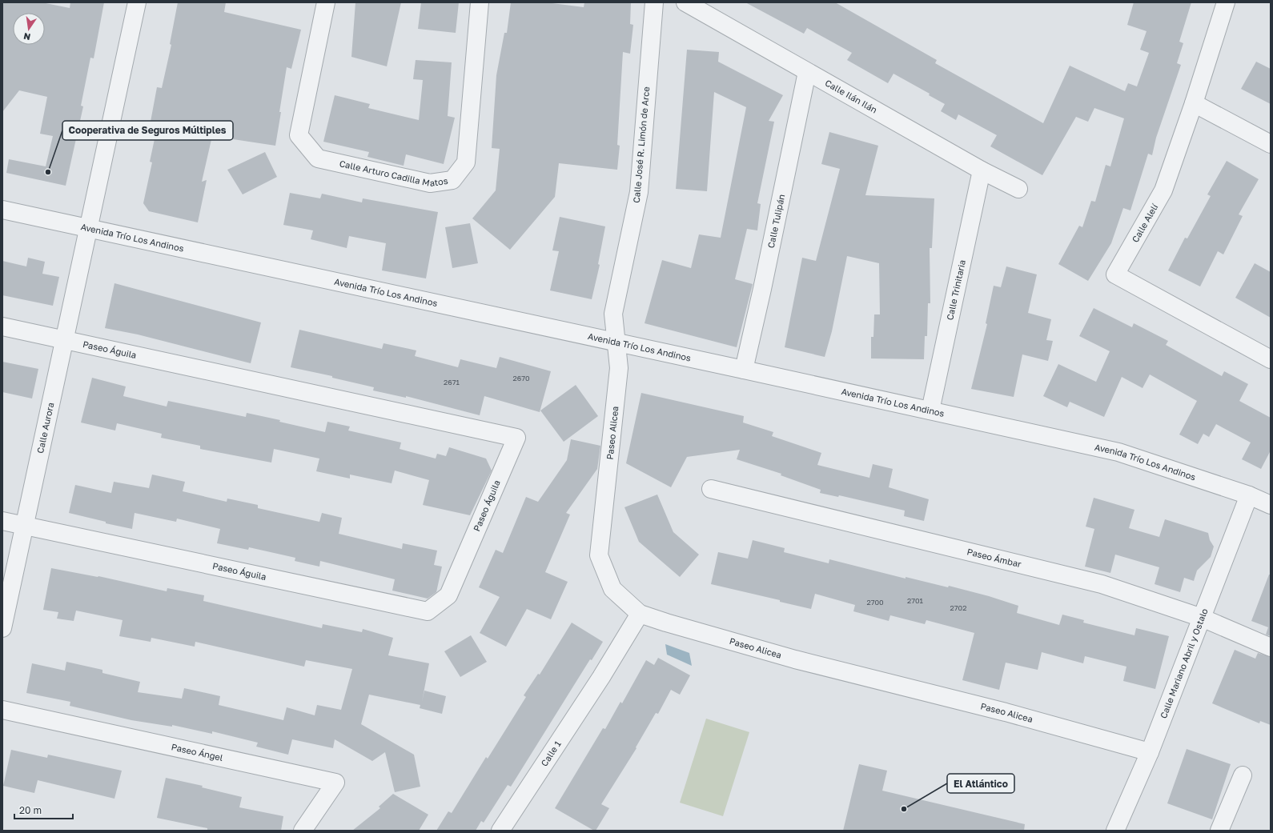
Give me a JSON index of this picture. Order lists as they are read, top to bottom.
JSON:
{
  "streets": {
    "street": [
      "Calle Ilán Ilán",
      "Calle José R. Limón de Arce",
      "Calle Arturo Cadilla Matos",
      "Calle Tulipán",
      "Calle Alelí",
      "Avenida Trío Los Andinos",
      "Calle Trinitaria",
      "Paseo Águila",
      "Calle Aurora",
      "Paseo Alicea",
      "Paseo Ámbar",
      "Calle Mariano Abril y Ostalo",
      "Paseo Ángel",
      "Calle 1"
    ]
  },
  "crossings": [
    ["Calle Ilán Ilán", "Calle Tulipán"],
    ["Calle Ilán Ilán", "Calle Trinitaria"],
    ["Calle José R. Limón de Arce", "Avenida Trío Los Andinos"],
    ["Calle José R. Limón de Arce", "Paseo Alicea"],
    ["Calle Tulipán", "Avenida Trío Los Andinos"],
    ["Avenida Trío Los Andinos", "Calle Trinitaria"],
    ["Avenida Trío Los Andinos", "Calle Aurora"],
    ["Avenida Trío Los Andinos", "Paseo Alicea"],
    ["Avenida Trío Los Andinos", "Calle Mariano Abril y Ostalo"],
    ["Paseo Águila", "Calle Aurora"],
    ["Paseo Alicea", "Calle Mariano Abril y Ostalo"],
    ["Paseo Alicea", "Calle 1"],
    ["Paseo Ámbar", "Calle Mariano Abril y Ostalo"]
  ],
  "places": ["Cooperativa de Seguros Múltiples", "El Atlántico"],
  "house_numbers": [
    "2670",
    "2671",
    "2701",
    "2700",
    "2702"
  ],
  "scale_bar": "20 m",
  "north": "bottom"
}
